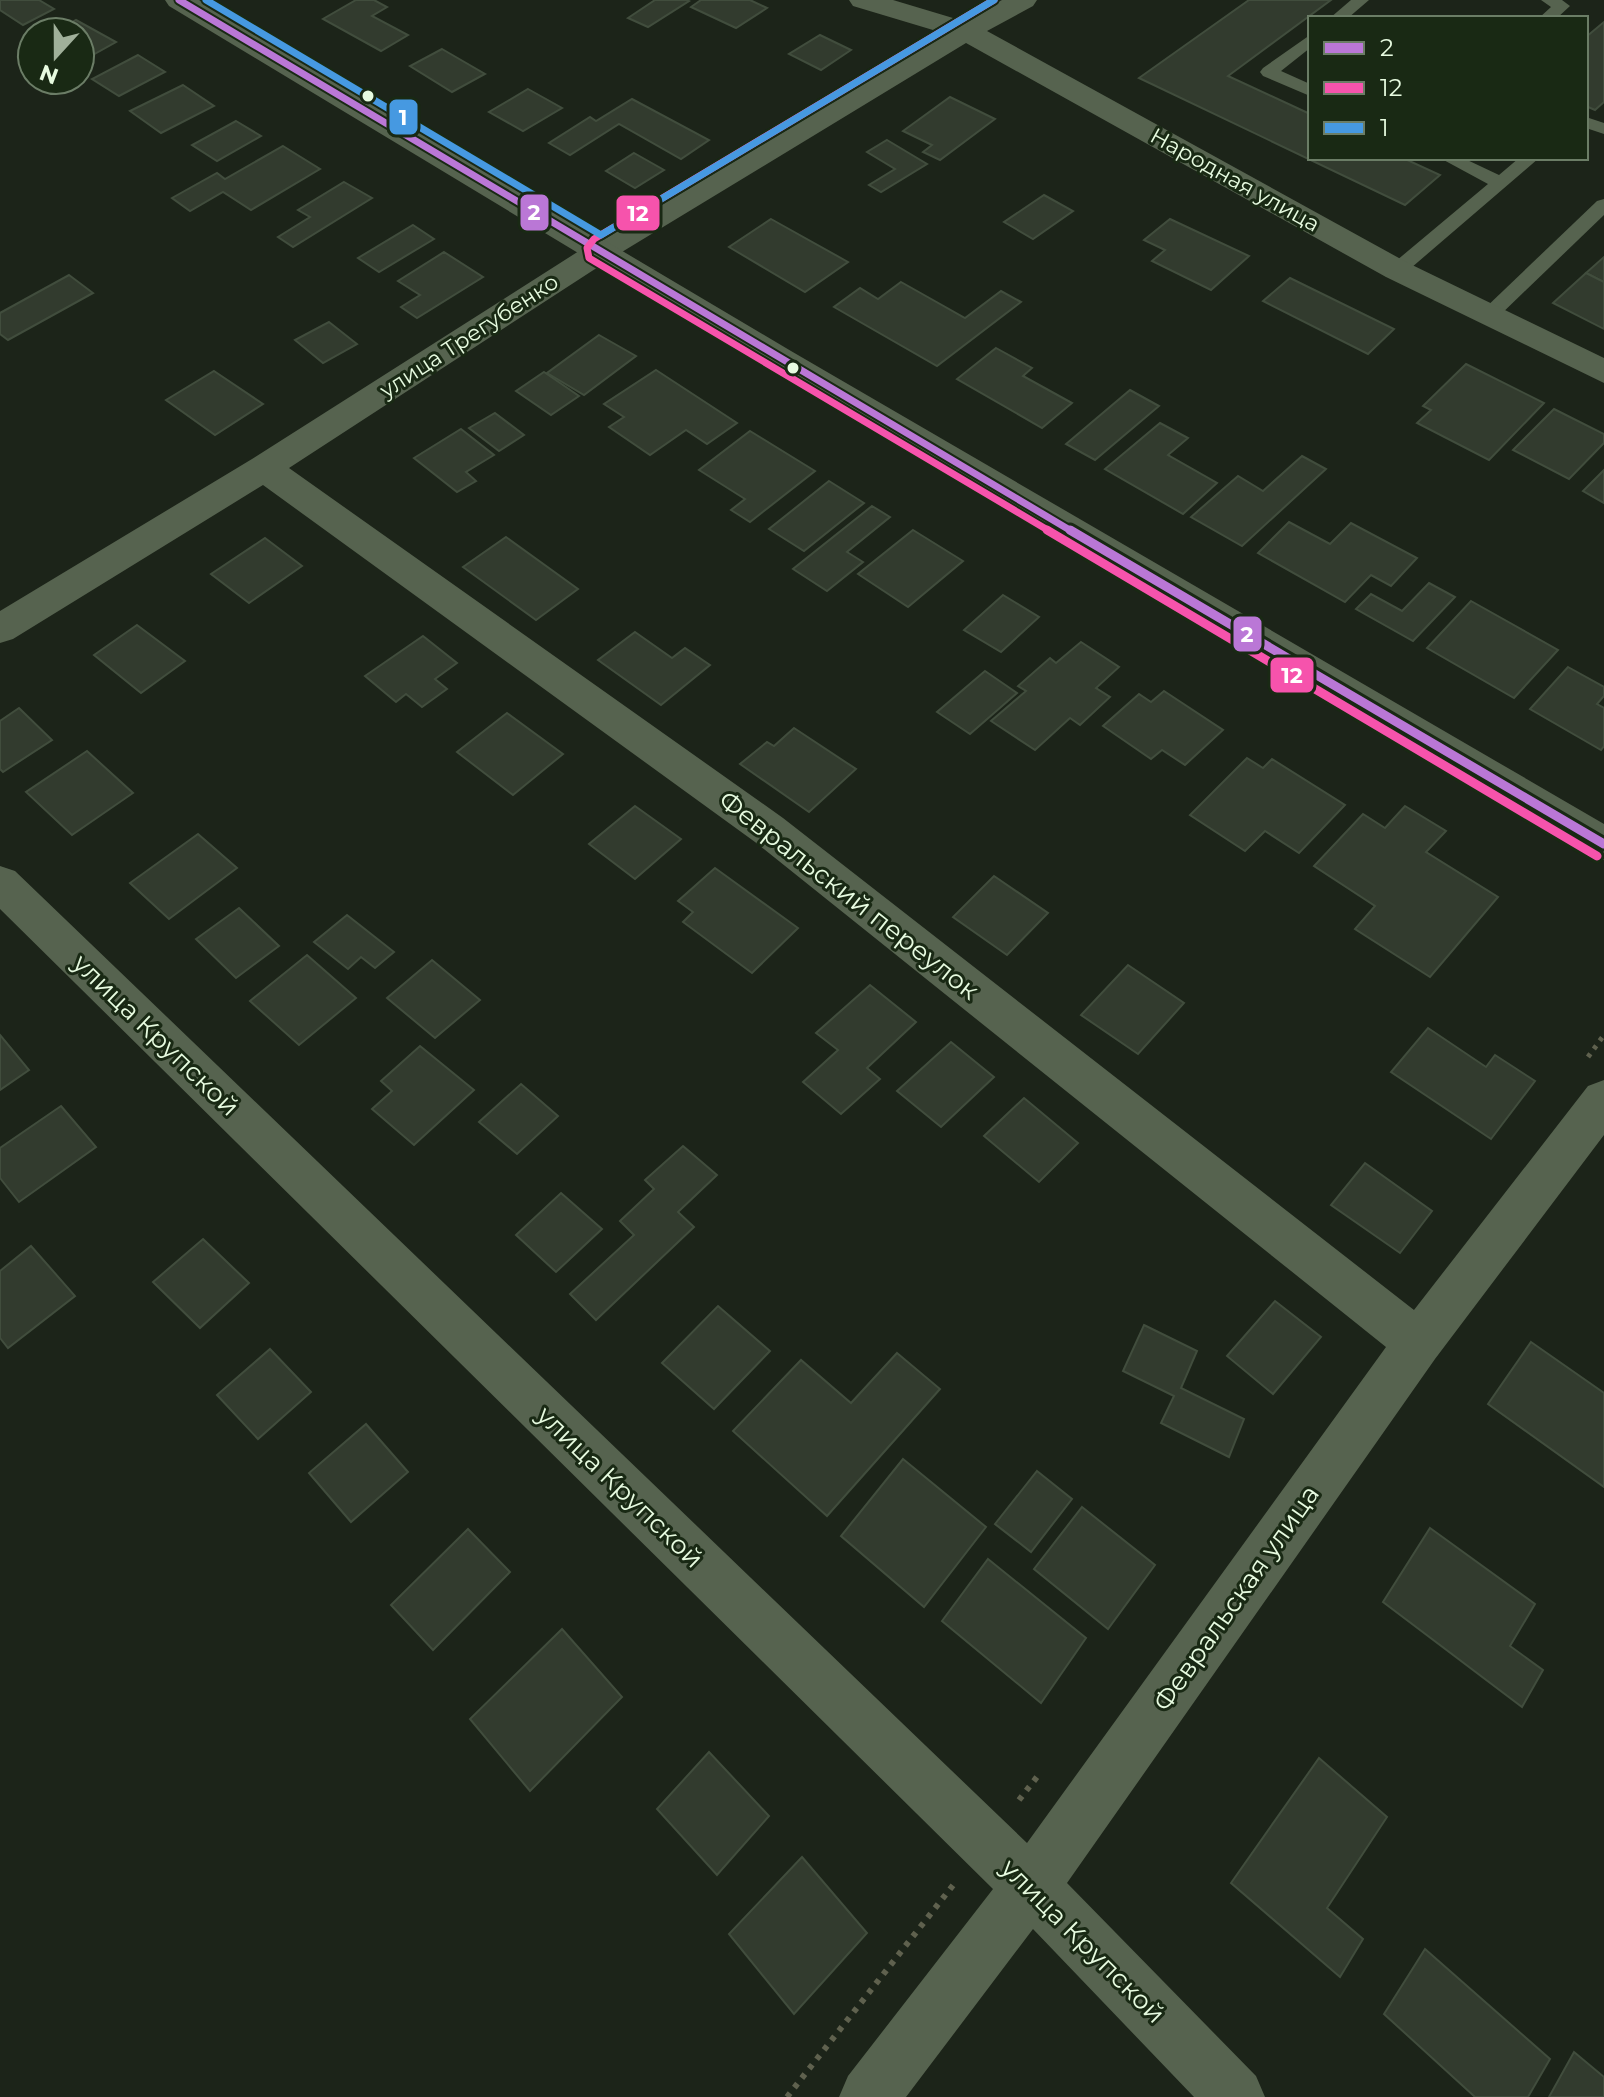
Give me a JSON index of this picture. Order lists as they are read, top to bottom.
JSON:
{
  "streets": {
    "street": [
      "Народная улица",
      "улица Трегубенко",
      "Февральский переулок",
      "улица Крупской",
      "Февральская улица"
    ]
  },
  "crossings": [
    ["Народная улица", "улица Трегубенко"],
    ["улица Трегубенко", "Февральский переулок"],
    ["Февральский переулок", "Февральская улица"],
    ["улица Крупской", "Февральская улица"]
  ],
  "lines": ["transit line 2", "transit line 12", "transit line 1"],
  "legend": ["2", "12", "1"],
  "north": "bottom"
}
